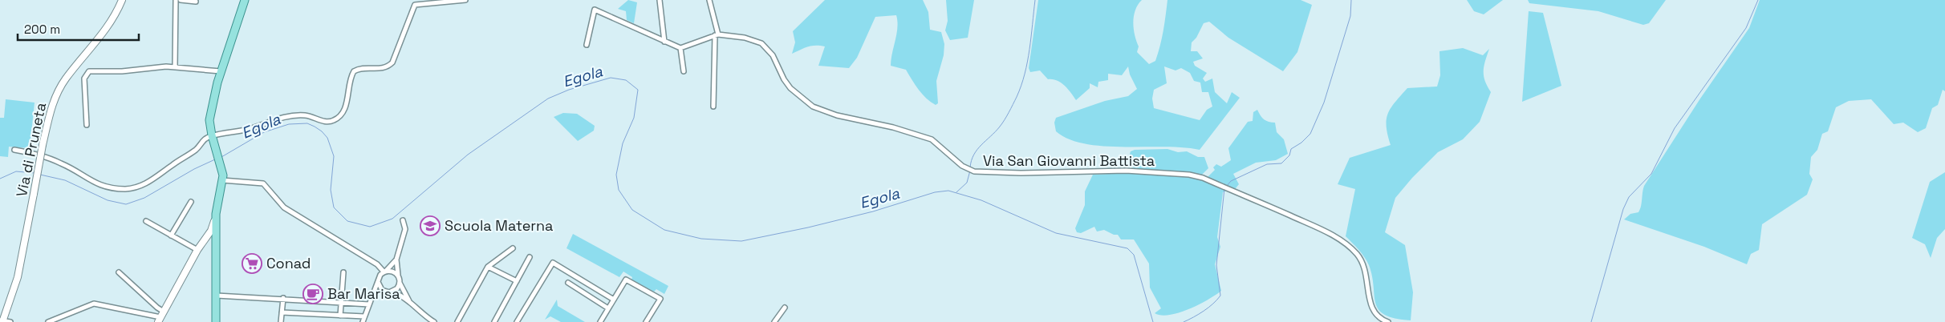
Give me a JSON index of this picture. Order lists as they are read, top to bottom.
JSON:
{
  "streets": {
    "main road": ["Via di Pruneta"],
    "street": ["Via San Giovanni Battista"]
  },
  "water": ["Egola"],
  "places": {
    "school or university": ["Scuola Materna"],
    "supermarket": ["Conad"],
    "cafe": ["Bar Marisa"]
  },
  "scale_bar": "200 m"
}
